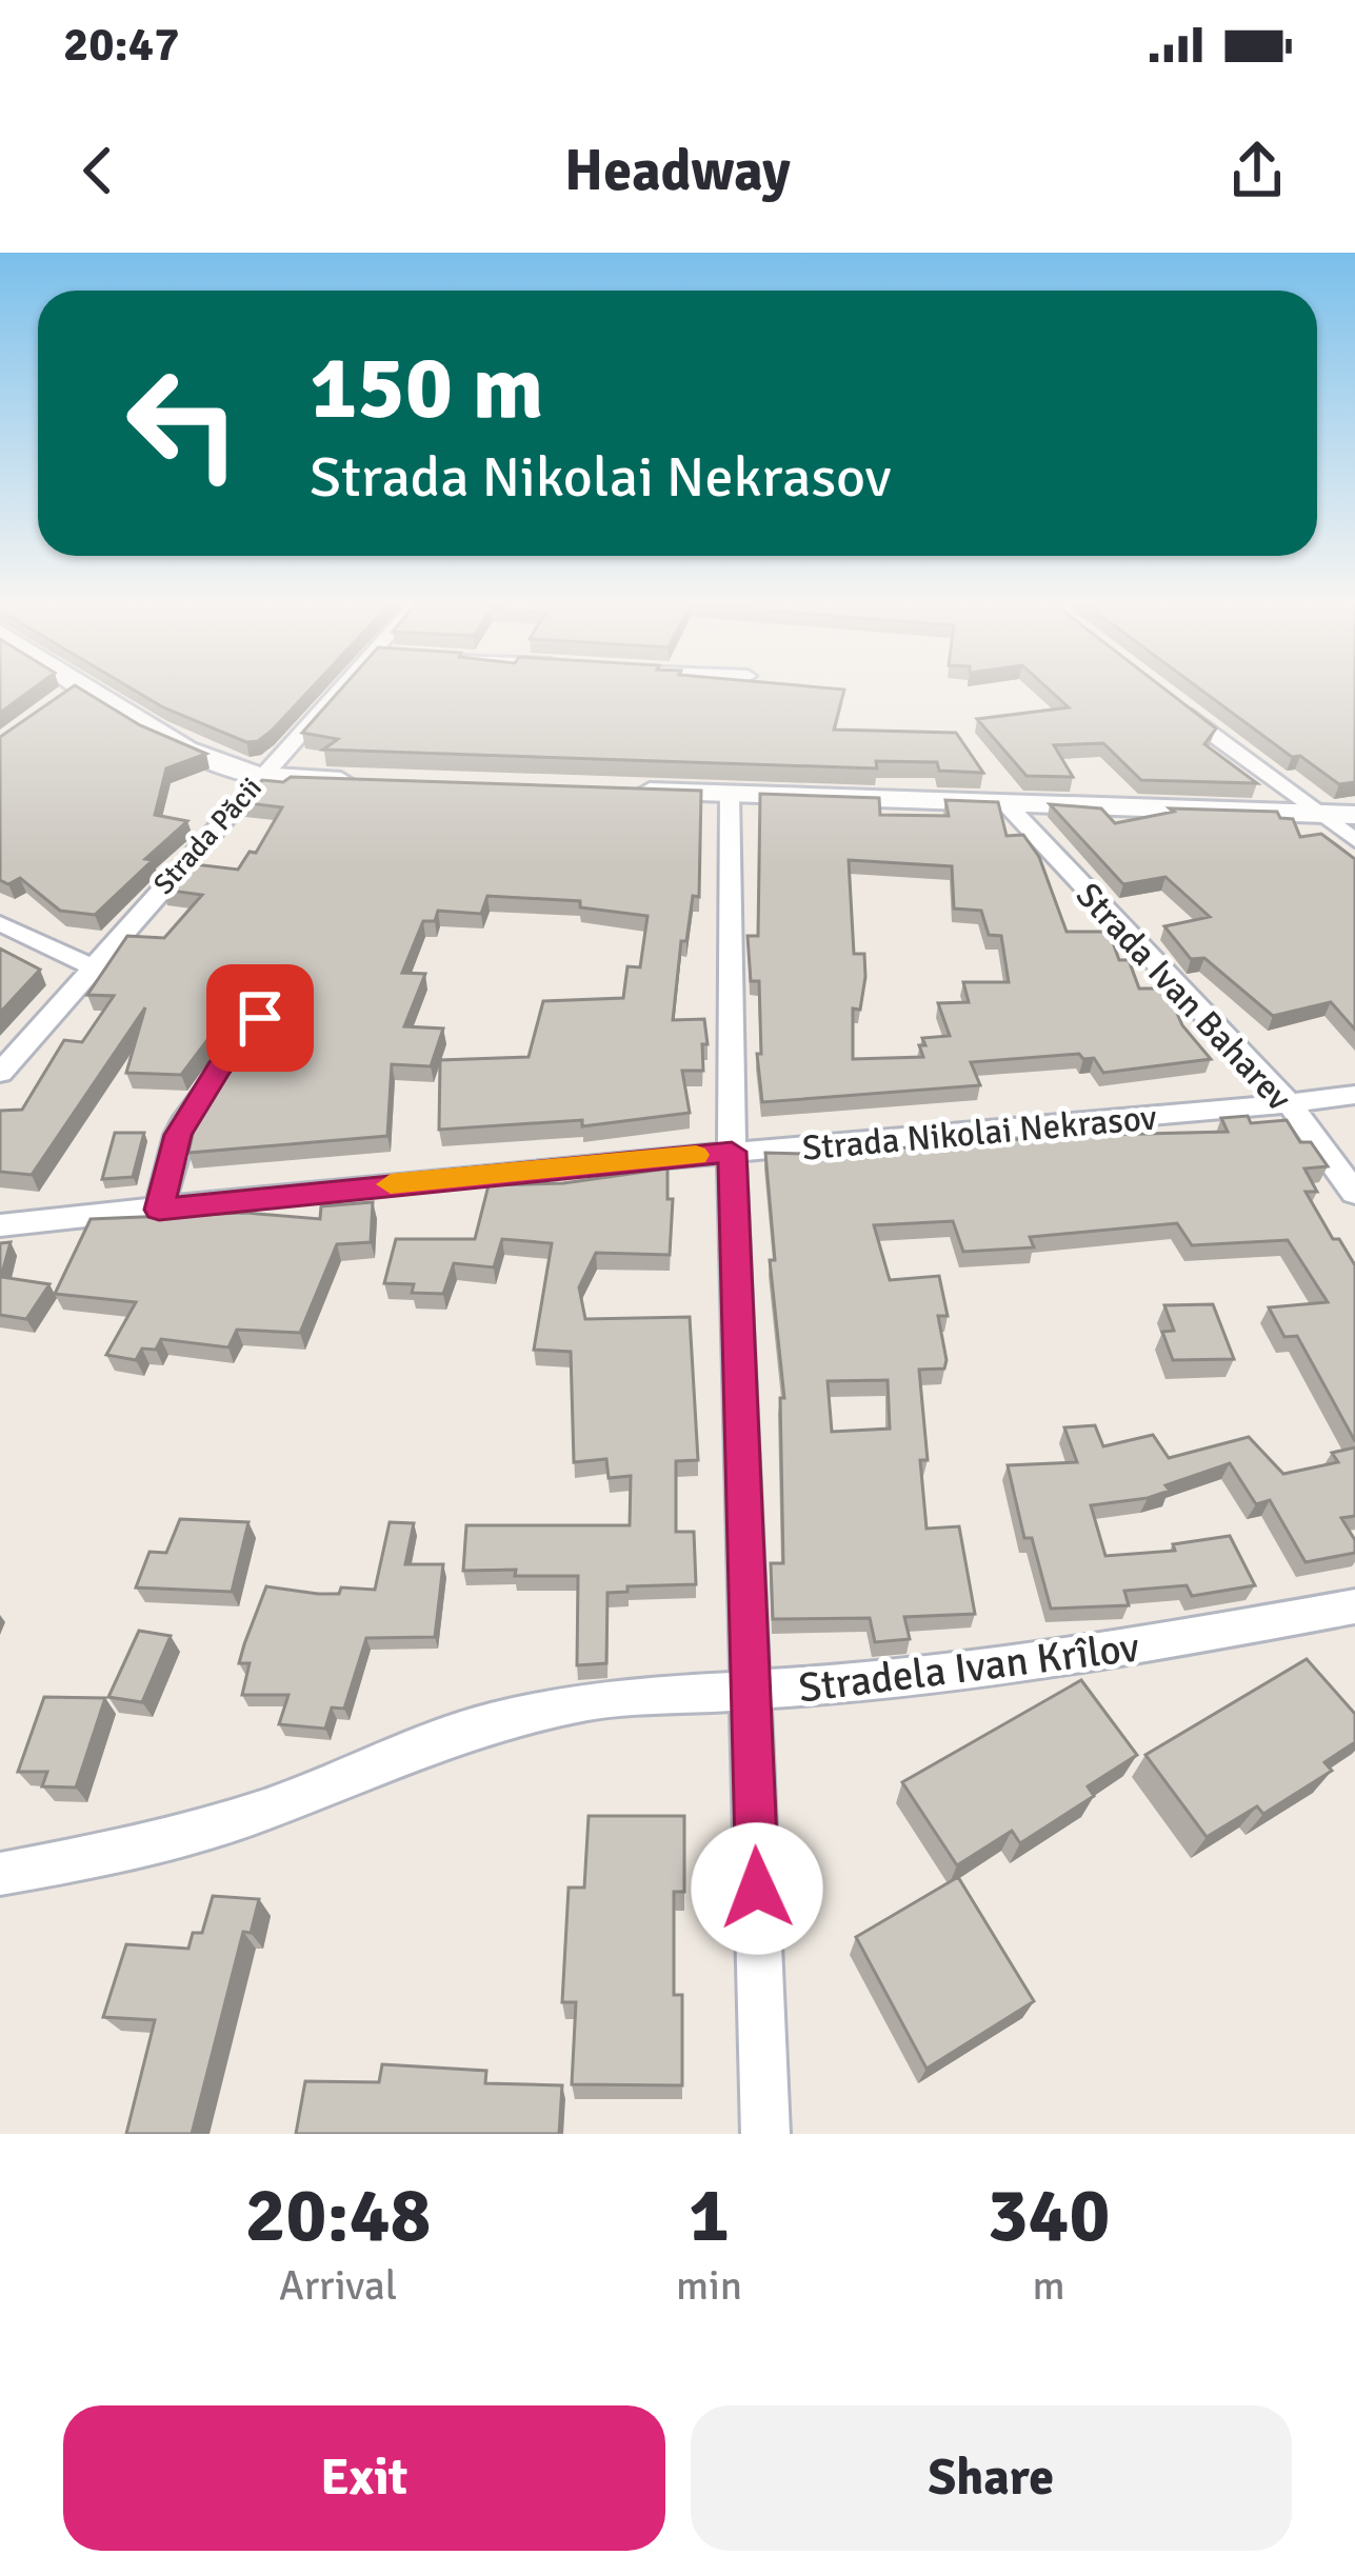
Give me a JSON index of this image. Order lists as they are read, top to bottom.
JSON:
{
  "streets": {
    "street": [
      "Strada Păcii",
      "Strada Ivan Baharev",
      "Strada Nikolai Nekrasov",
      "Stradela Ivan Krîlov"
    ]
  },
  "crossings": [
    ["Strada Ivan Baharev", "Strada Nikolai Nekrasov"]
  ],
  "page": {
    "status": "20:47",
    "header": "Headway",
    "turn": ["150 m", "Strada Nikolai Nekrasov"],
    "eta": [
      "20:48",
      "Arrival",
      "1",
      "min",
      "340",
      "m"
    ],
    "buttons": ["Exit", "Share"]
  }
}
